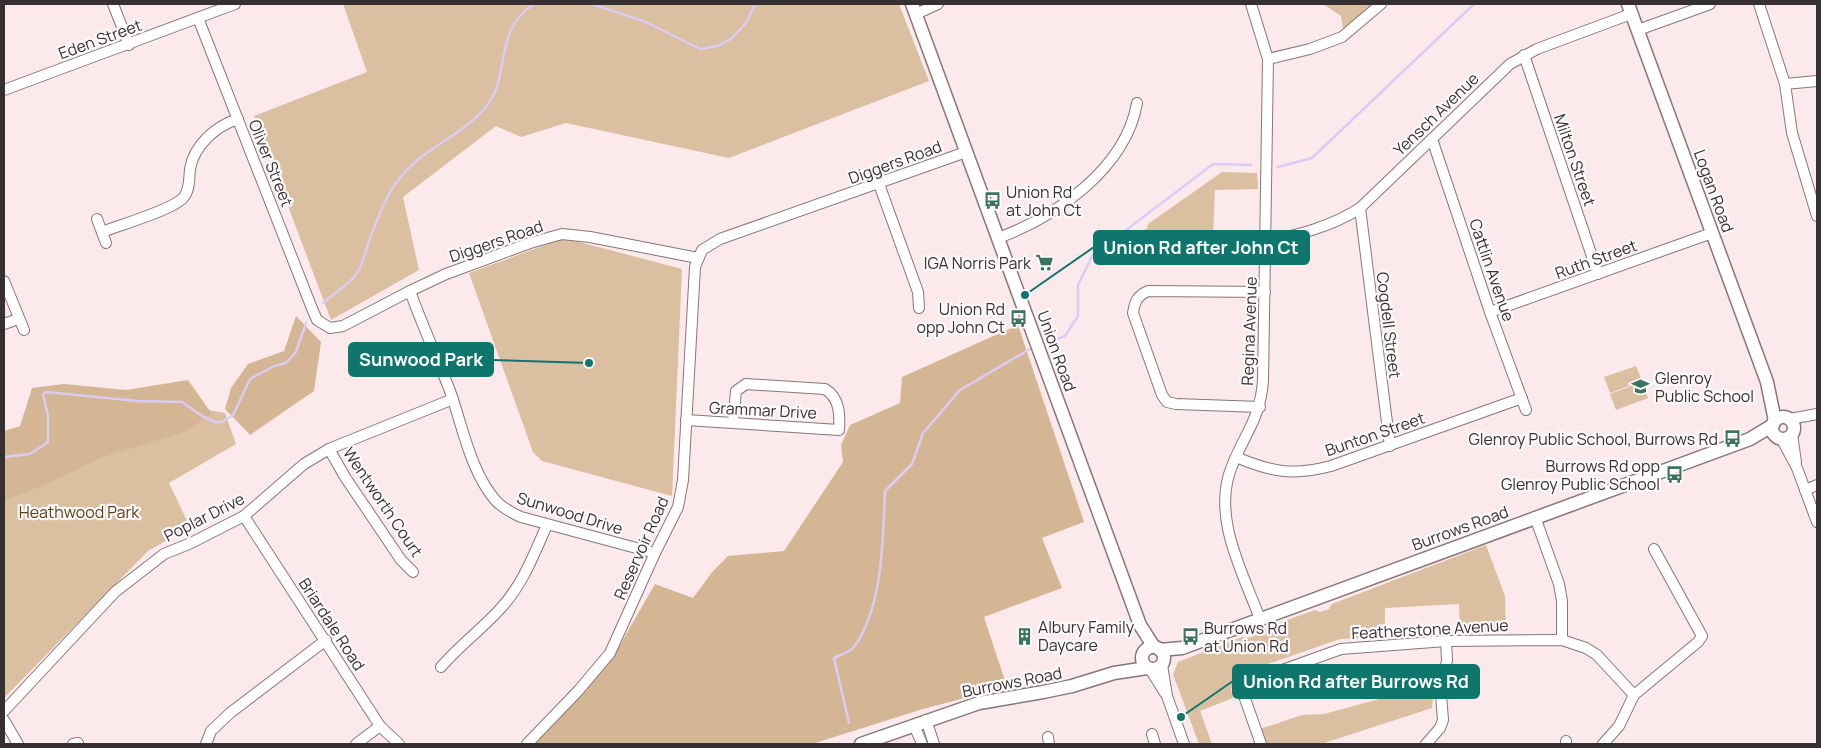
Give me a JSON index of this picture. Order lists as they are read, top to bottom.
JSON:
{
  "streets": {
    "main road": ["Logan Road", "Union Road", "Burrows Road"],
    "street": [
      "Eden Street",
      "Yensch Avenue",
      "Milton Street",
      "Diggers Road",
      "Oliver Street",
      "Ruth Street",
      "Cattlin Avenue",
      "Cogdell Street",
      "Regina Avenue",
      "Grammar Drive",
      "Bunton Street",
      "Wentworth Court",
      "Sunwood Drive",
      "Poplar Drive",
      "Reservoir Road",
      "Briardale Road",
      "Featherstone Avenue"
    ]
  },
  "crossings": [
    ["Eden Street", "Oliver Street"],
    ["Yensch Avenue", "Milton Street"],
    ["Yensch Avenue", "Logan Road"],
    ["Yensch Avenue", "Cattlin Avenue"],
    ["Yensch Avenue", "Cogdell Street"],
    ["Yensch Avenue", "Regina Avenue"],
    ["Milton Street", "Ruth Street"],
    ["Diggers Road", "Oliver Street"],
    ["Diggers Road", "Union Road"],
    ["Diggers Road", "Sunwood Drive"],
    ["Diggers Road", "Reservoir Road"],
    ["Logan Road", "Ruth Street"],
    ["Logan Road", "Burrows Road"],
    ["Ruth Street", "Cattlin Avenue"],
    ["Cattlin Avenue", "Bunton Street"],
    ["Cogdell Street", "Bunton Street"],
    ["Regina Avenue", "Bunton Street"],
    ["Regina Avenue", "Burrows Road"],
    ["Union Road", "Burrows Road"],
    ["Grammar Drive", "Reservoir Road"],
    ["Wentworth Court", "Poplar Drive"],
    ["Sunwood Drive", "Poplar Drive"],
    ["Sunwood Drive", "Reservoir Road"],
    ["Poplar Drive", "Briardale Road"]
  ],
  "parks": ["Heathwood Park"],
  "places": {
    "bus stop": [
      "Union Rd at John Ct",
      "Union Rd opp John Ct",
      "Glenroy Public School, Burrows Rd",
      "Burrows Rd opp Glenroy Public School",
      "Burrows Rd at Union Rd"
    ],
    "supermarket": ["IGA Norris Park"],
    "other": ["Union Rd after John Ct", "Sunwood Park", "Union Rd after Burrows Rd"],
    "school or university": ["Glenroy Public School"],
    "building": ["Albury Family Daycare"]
  }
}
